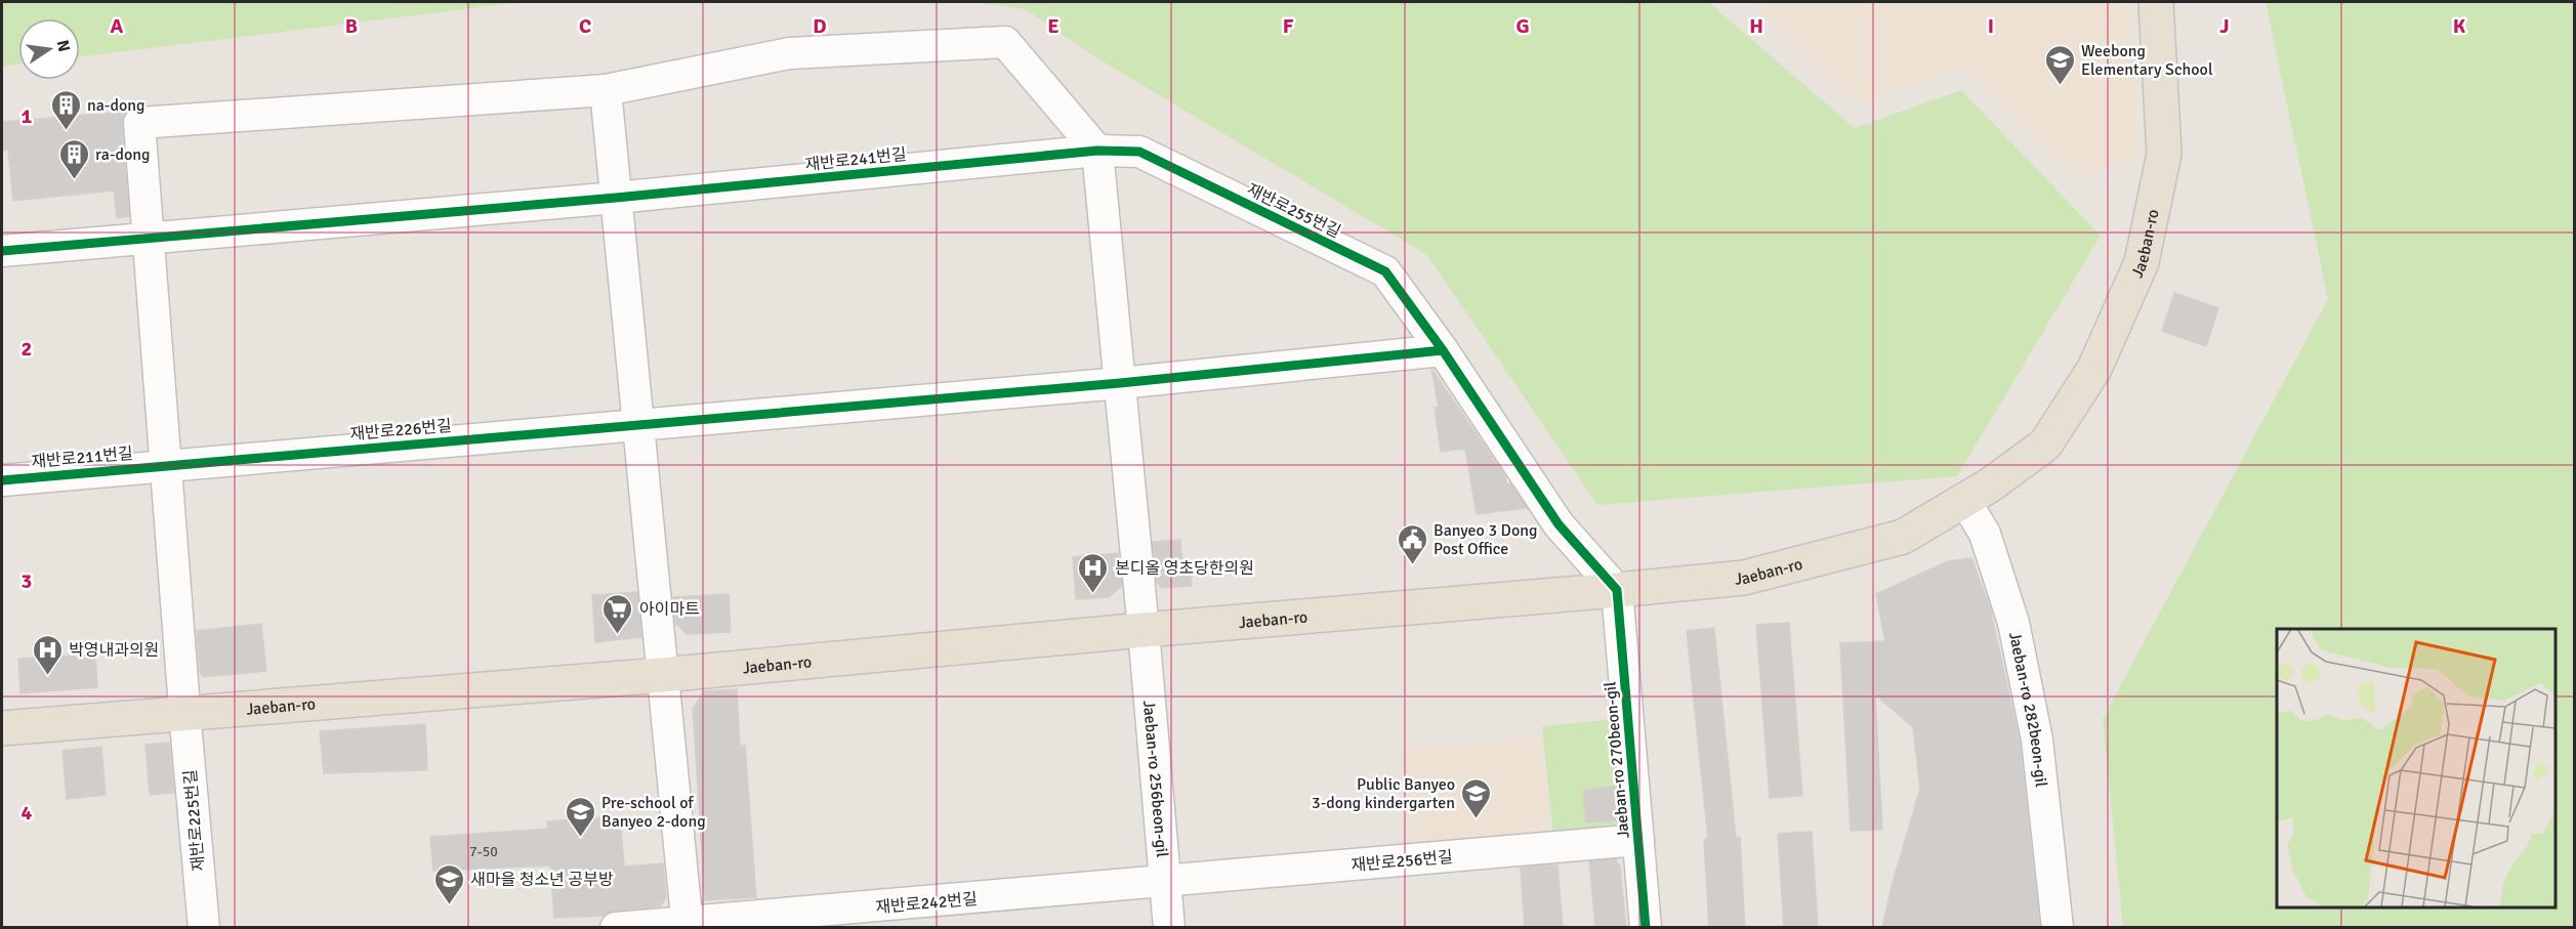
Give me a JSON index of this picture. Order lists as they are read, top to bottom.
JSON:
{
  "streets": {
    "main road": ["Jaeban-ro"],
    "street": [
      "재반로241번길",
      "재반로255번길",
      "재반로226번길",
      "재반로211번길",
      "Jaeban-ro 282beon-gil",
      "Jaeban-ro 270beon-gil",
      "Jaeban-ro 256beon-gil",
      "재반로225번길",
      "재반로256번길",
      "재반로242번길"
    ]
  },
  "crossings": [
    ["재반로241번길", "재반로255번길"],
    ["재반로255번길", "Jaeban-ro"],
    ["재반로255번길", "Jaeban-ro 270beon-gil"],
    ["Jaeban-ro", "Jaeban-ro 282beon-gil"],
    ["Jaeban-ro", "Jaeban-ro 270beon-gil"],
    ["Jaeban-ro", "Jaeban-ro 256beon-gil"],
    ["Jaeban-ro", "재반로225번길"],
    ["재반로226번길", "재반로211번길"],
    ["Jaeban-ro 270beon-gil", "재반로256번길"],
    ["Jaeban-ro 256beon-gil", "재반로256번길"],
    ["Jaeban-ro 256beon-gil", "재반로242번길"],
    ["재반로256번길", "재반로242번길"]
  ],
  "places": {
    "school or university": [
      "Weebong Elementary School",
      "Public Banyeo 3-dong kindergarten",
      "Pre-school of Banyeo 2-dong",
      "새마을 청소년 공부방"
    ],
    "building": ["na-dong", "ra-dong"],
    "public building": ["Banyeo 3 Dong Post Office"],
    "hospital": ["본디올 영초당한의원", "박영내과의원"],
    "supermarket": ["아이마트"]
  },
  "house_numbers": ["7-50"],
  "north": "right",
  "grid": {
    "columns": [
      "A",
      "B",
      "C",
      "D",
      "E",
      "F",
      "G",
      "H",
      "I",
      "J",
      "K"
    ],
    "rows": [
      "1",
      "2",
      "3",
      "4"
    ]
  }
}
